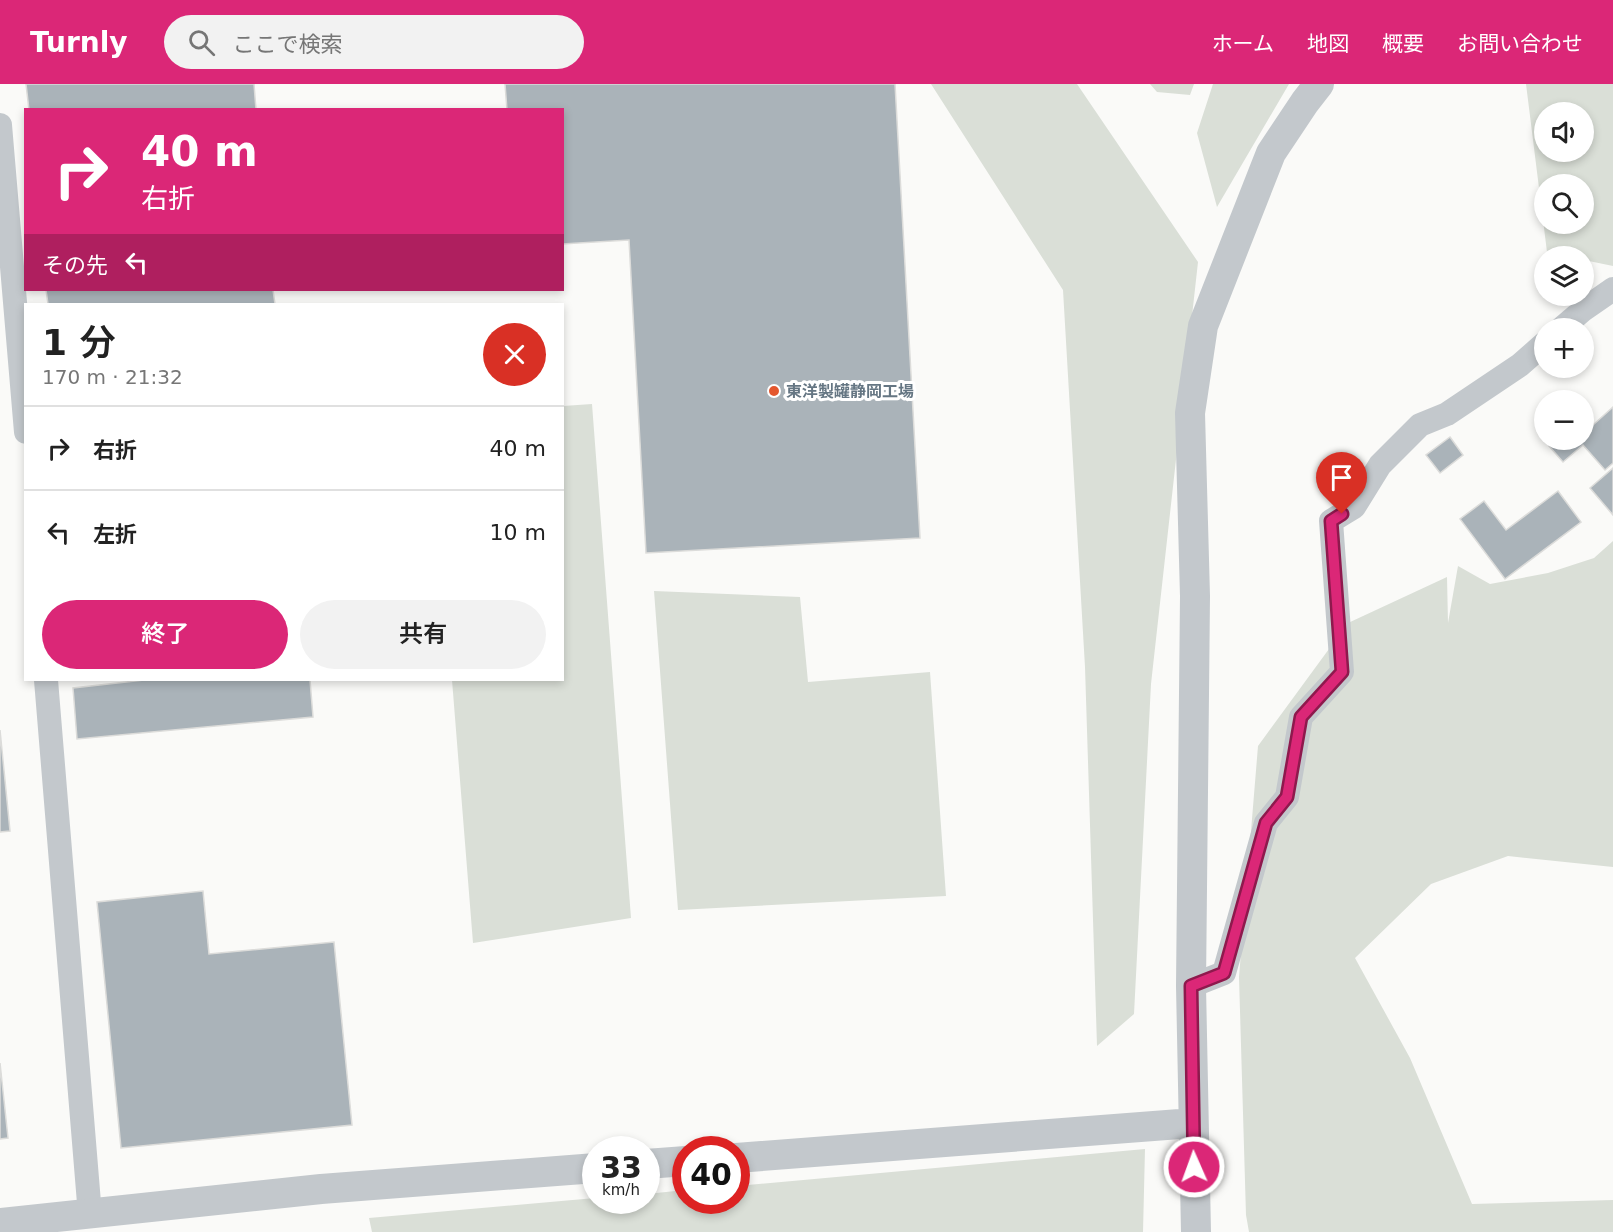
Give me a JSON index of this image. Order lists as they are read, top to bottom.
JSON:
{
  "places": ["東洋製罐静岡工場"],
  "page": {
    "header": "Turnly",
    "search": "ここで検索",
    "nav": [
      "ホーム",
      "地図",
      "概要",
      "お問い合わせ"
    ],
    "map_buttons": ["+", "−"],
    "turn": ["40 m", "右折"],
    "then": "その先",
    "heading": ["1 分", "170 m · 21:32"],
    "list": [
      {
        "name": "右折",
        "value": "40 m"
      },
      {
        "name": "左折",
        "value": "10 m"
      }
    ],
    "buttons": ["終了", "共有"],
    "speed": "33 km/h",
    "limit": "40"
  }
}
